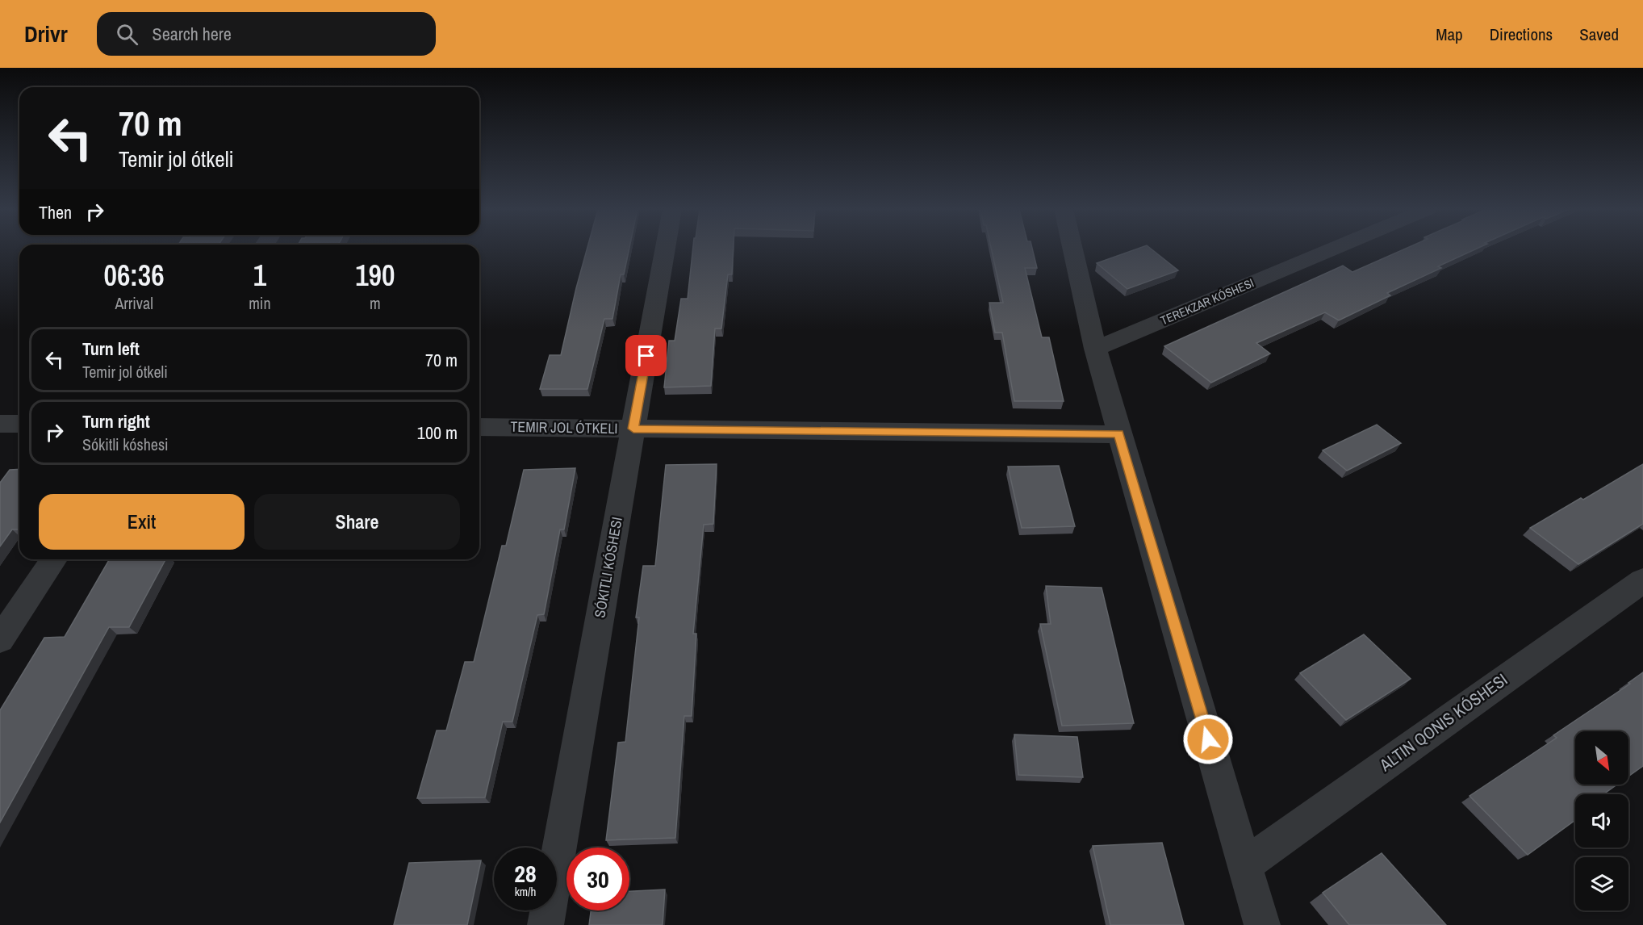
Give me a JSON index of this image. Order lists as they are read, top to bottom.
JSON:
{
  "streets": {
    "street": ["TEREKZAR KÓSHESI", "TEMIR JOL ÓTKELI", "SÓKITLI KÓSHESI"]
  },
  "crossings": [
    ["TEMIR JOL ÓTKELI", "SÓKITLI KÓSHESI"]
  ],
  "north": "bottom right",
  "page": {
    "header": "Drivr",
    "search": "Search here",
    "nav": ["Map", "Directions", "Saved"],
    "turn": ["70 m", "Temir jol ótkeli"],
    "then": "Then",
    "eta": [
      "06:36",
      "Arrival",
      "1",
      "min",
      "190",
      "m"
    ],
    "list": [
      {
        "name": "Turn left",
        "note": "Temir jol ótkeli",
        "value": "70 m"
      },
      {
        "name": "Turn right",
        "note": "Sókitli kóshesi",
        "value": "100 m"
      }
    ],
    "buttons": ["Exit", "Share"],
    "speed": "28 km/h",
    "limit": "30"
  }
}
